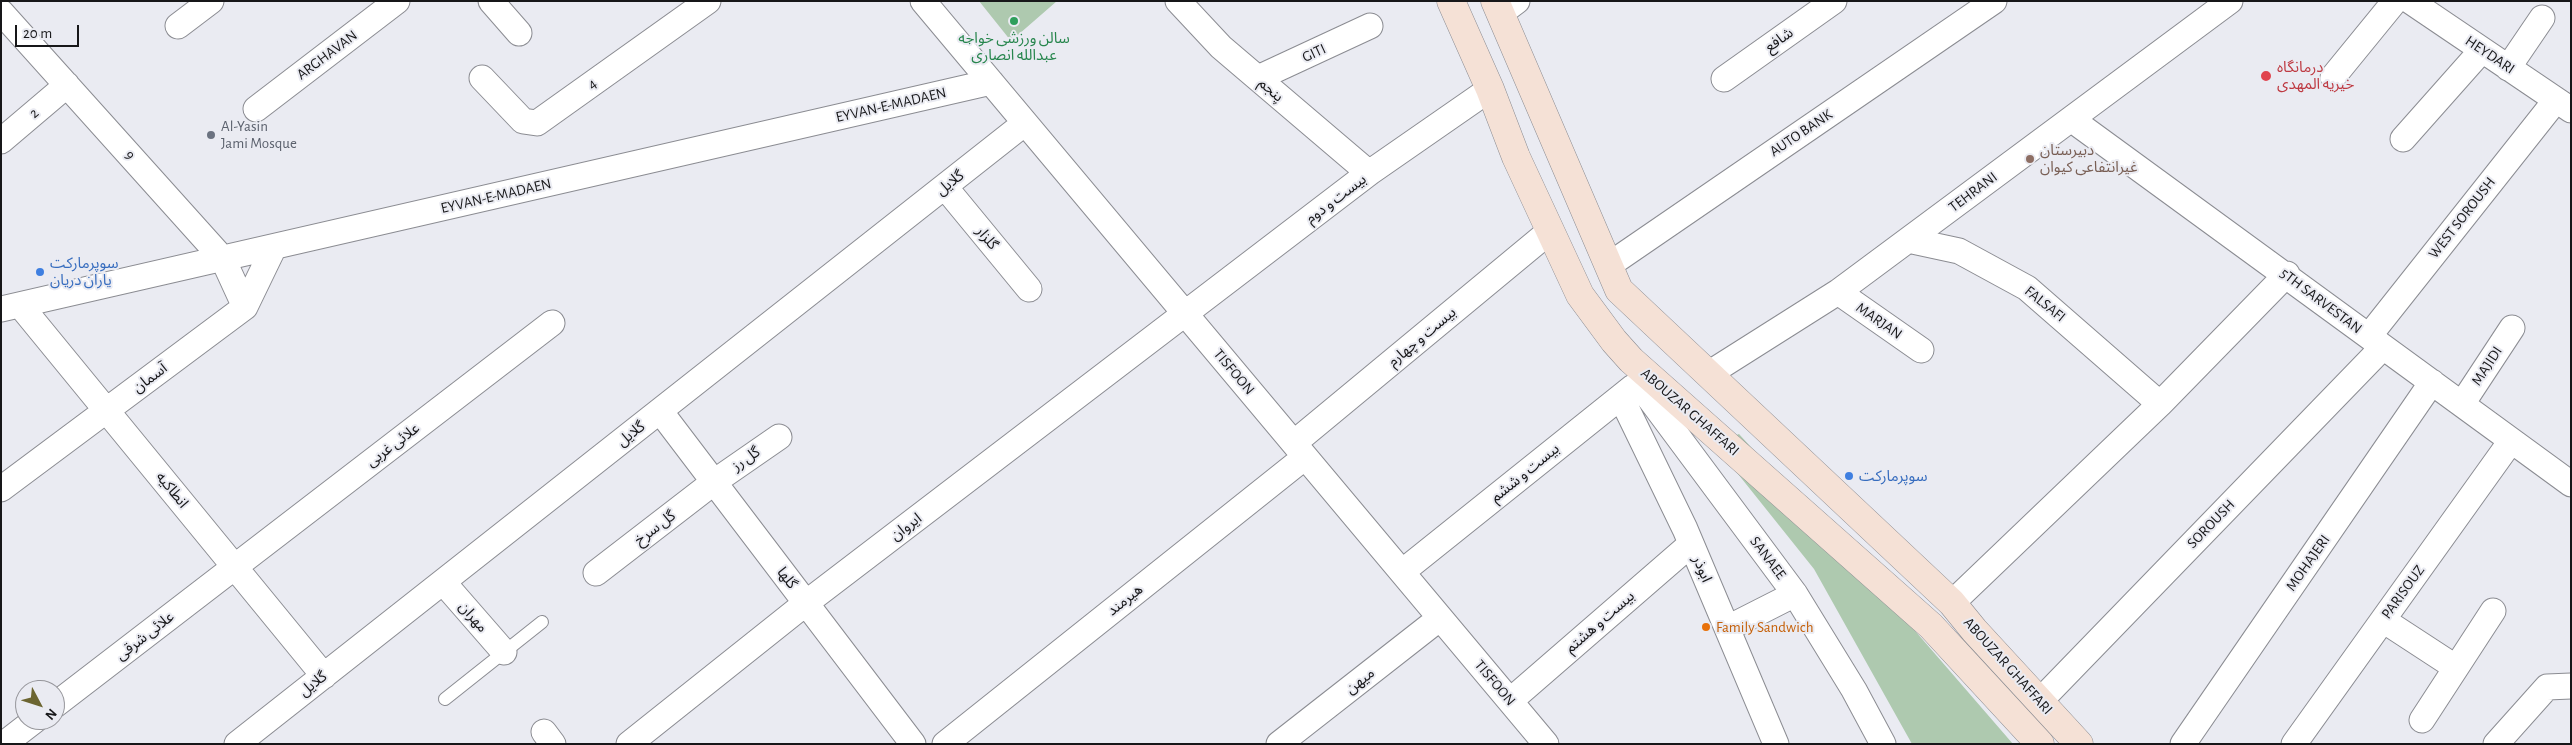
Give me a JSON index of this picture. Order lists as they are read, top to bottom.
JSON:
{
  "streets": {
    "main road": ["ABOUZAR GHAFFARI"],
    "street": [
      "شافع",
      "GITI",
      "ARGHAVAN",
      "HEYDARI",
      "4",
      "پنجم",
      "EYVAN-E-MADAEN",
      "2",
      "AUTO BANK",
      "9",
      "گلایل",
      "TEHRANI",
      "بیست و دوم",
      "WEST SOROUSH",
      "گلزار",
      "5TH SARVESTAN",
      "FALSAFI",
      "MARJAN",
      "بیست و چهارم",
      "MAJIDI",
      "TISFOON",
      "آسمان",
      "علائی غربی",
      "گل رز",
      "بیست و ششم",
      "انطاکیه",
      "SOROUSH",
      "ایروان",
      "گل سرخ",
      "SANAEE",
      "MOHAJERI",
      "ابوذر",
      "گلها",
      "PARISOUZ",
      "هیرمند",
      "مهران",
      "بیست و هشتم",
      "علائی شرقی",
      "میهن"
    ]
  },
  "crossings": [
    ["GITI", "پنجم"],
    ["HEYDARI", "WEST SOROUSH"],
    ["پنجم", "بیست و دوم"],
    ["EYVAN-E-MADAEN", "9"],
    ["EYVAN-E-MADAEN", "TISFOON"],
    ["EYVAN-E-MADAEN", "آسمان"],
    ["EYVAN-E-MADAEN", "انطاکیه"],
    ["2", "9"],
    ["AUTO BANK", "ABOUZAR GHAFFARI"],
    ["9", "آسمان"],
    ["گلایل", "گلزار"],
    ["گلایل", "TISFOON"],
    ["گلایل", "انطاکیه"],
    ["گلایل", "گلها"],
    ["گلایل", "مهران"],
    ["TEHRANI", "5TH SARVESTAN"],
    ["TEHRANI", "FALSAFI"],
    ["TEHRANI", "MARJAN"],
    ["TEHRANI", "ABOUZAR GHAFFARI"],
    ["بیست و دوم", "TISFOON"],
    ["بیست و دوم", "ABOUZAR GHAFFARI"],
    ["بیست و دوم", "ایروان"],
    ["WEST SOROUSH", "5TH SARVESTAN"],
    ["WEST SOROUSH", "SOROUSH"],
    ["5TH SARVESTAN", "MAJIDI"],
    ["5TH SARVESTAN", "SOROUSH"],
    ["5TH SARVESTAN", "MOHAJERI"],
    ["5TH SARVESTAN", "PARISOUZ"],
    ["بیست و چهارم", "TISFOON"],
    ["بیست و چهارم", "ABOUZAR GHAFFARI"],
    ["بیست و چهارم", "هیرمند"],
    ["TISFOON", "بیست و ششم"],
    ["TISFOON", "ایروان"],
    ["TISFOON", "هیرمند"],
    ["TISFOON", "بیست و هشتم"],
    ["TISFOON", "میهن"],
    ["آسمان", "انطاکیه"],
    ["ABOUZAR GHAFFARI", "بیست و ششم"],
    ["ABOUZAR GHAFFARI", "SOROUSH"],
    ["ABOUZAR GHAFFARI", "SANAEE"],
    ["ABOUZAR GHAFFARI", "ابوذر"],
    ["علائی غربی", "انطاکیه"],
    ["علائی غربی", "علائی شرقی"],
    ["گل رز", "گل سرخ"],
    ["گل رز", "گلها"],
    ["بیست و ششم", "SANAEE"],
    ["بیست و ششم", "ابوذر"],
    ["انطاکیه", "علائی شرقی"],
    ["ایروان", "گلها"],
    ["گل سرخ", "گلها"],
    ["SANAEE", "ابوذر"],
    ["ابوذر", "بیست و هشتم"]
  ],
  "places": [
    "سالن ورزشی خواجه عبدالله انصاری",
    "درمانگاه خیریه المهدی",
    "Al-Yasin Jami Mosque",
    "دبیرستان غیرانتفاعی کیوان",
    "سوپرمارکت یاران دریان",
    "سوپرمارکت",
    "Family Sandwich"
  ],
  "scale_bar": "20 m",
  "north": "bottom right"
}
